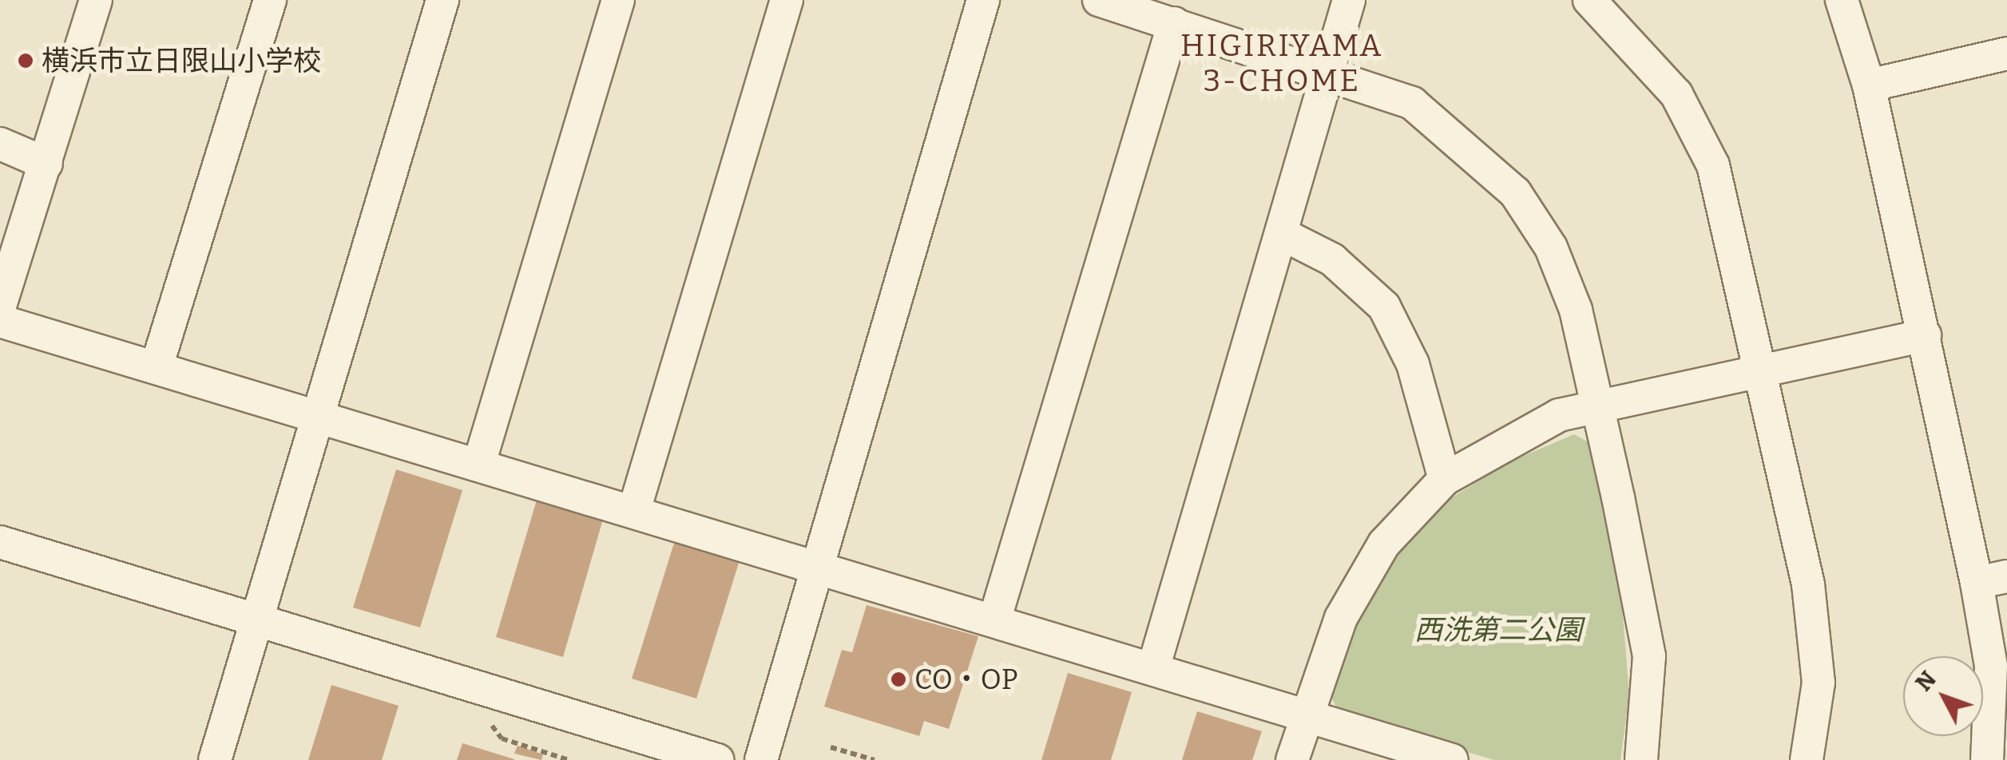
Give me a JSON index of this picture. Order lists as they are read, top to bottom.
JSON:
{
  "districts": ["HIGIRIYAMA 3-CHOME"],
  "parks": ["西洗第二公園"],
  "places": ["横浜市立日限山小学校", "CO・OP"],
  "north": "top left"
}
